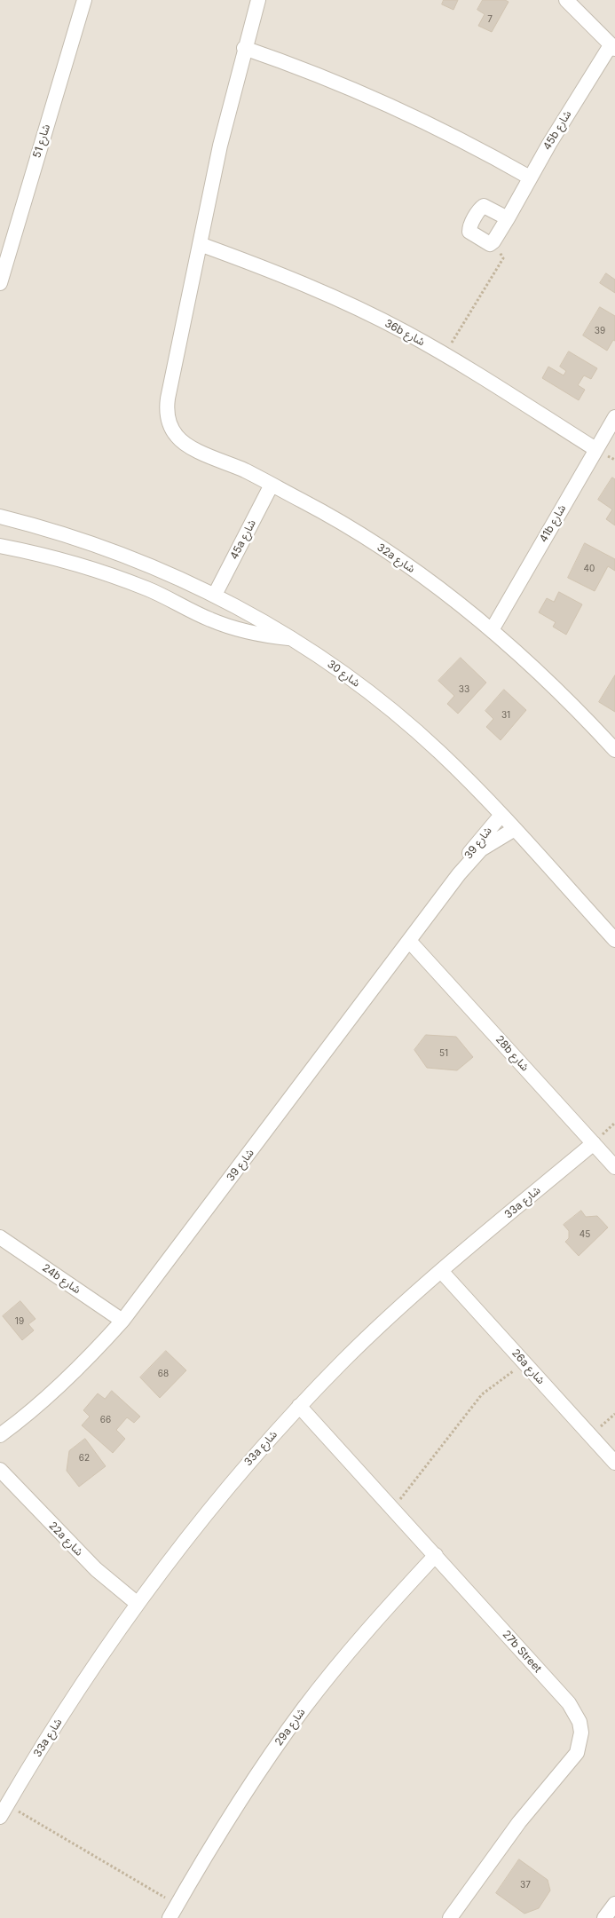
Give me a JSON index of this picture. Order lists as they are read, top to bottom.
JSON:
{
  "streets": {
    "street": [
      "45b شارع",
      "شارع 51",
      "36b شارع",
      "41b شارع",
      "45a شارع",
      "32a شارع",
      "شارع 30",
      "شارع 39",
      "28b شارع",
      "33a شارع",
      "24b شارع",
      "26a شارع",
      "22a شارع",
      "27b Street",
      "29a شارع"
    ]
  },
  "crossings": [
    ["36b شارع", "41b شارع"],
    ["36b شارع", "32a شارع"],
    ["41b شارع", "32a شارع"],
    ["45a شارع", "32a شارع"],
    ["45a شارع", "شارع 30"],
    ["شارع 30", "شارع 39"],
    ["شارع 39", "28b شارع"],
    ["شارع 39", "24b شارع"],
    ["28b شارع", "33a شارع"],
    ["33a شارع", "26a شارع"],
    ["33a شارع", "22a شارع"],
    ["33a شارع", "27b Street"],
    ["27b Street", "29a شارع"]
  ],
  "house_numbers": [
    "7",
    "39",
    "40",
    "33",
    "31",
    "51",
    "45",
    "19",
    "68",
    "66",
    "62",
    "37"
  ]
}
